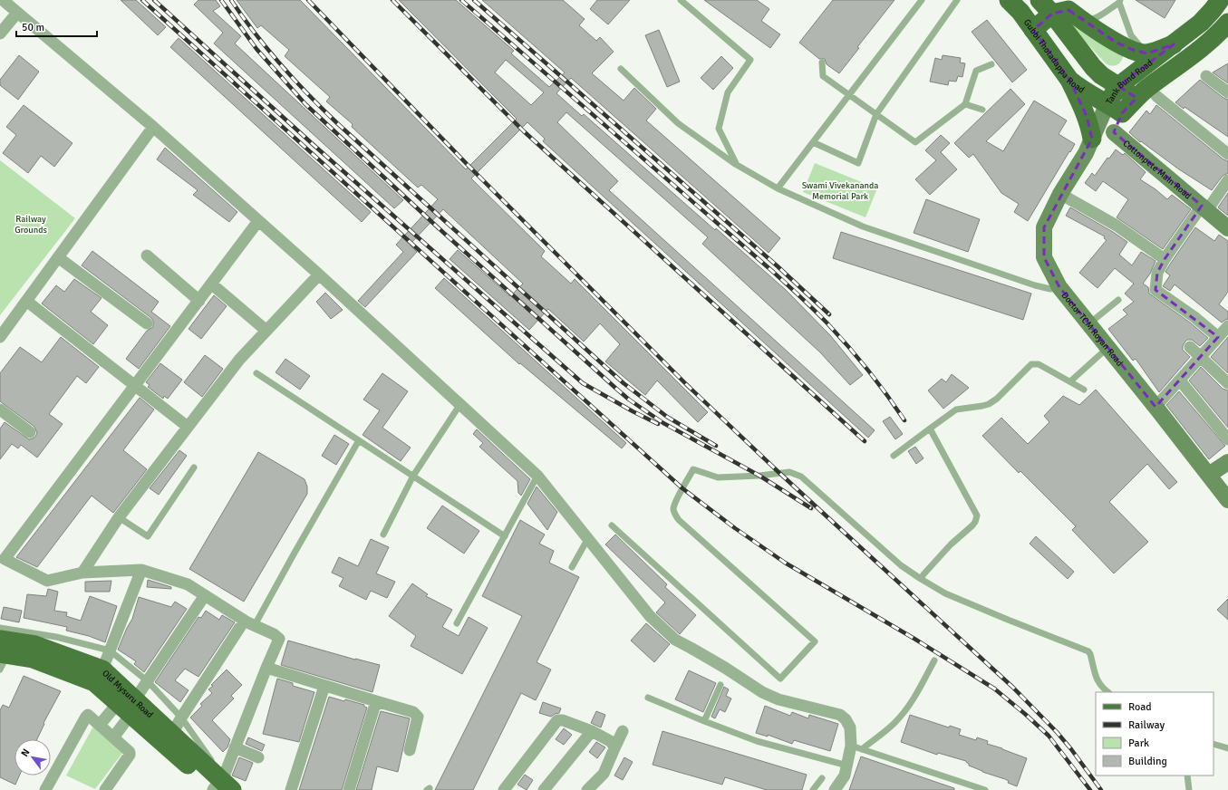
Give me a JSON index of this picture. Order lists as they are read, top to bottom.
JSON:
{
  "streets": {
    "main road": [
      "Gubbi Thotadappa Road",
      "Tank Bund Road",
      "Cottonpete Main Road",
      "Doctor TCM Royan Road",
      "Old Mysuru Road"
    ]
  },
  "crossings": [
    ["Gubbi Thotadappa Road", "Tank Bund Road"],
    ["Gubbi Thotadappa Road", "Doctor TCM Royan Road"],
    ["Tank Bund Road", "Doctor TCM Royan Road"]
  ],
  "parks": ["Swami Vivekananda Memorial Park", "Railway Grounds"],
  "legend": [
    "Road",
    "Railway",
    "Park",
    "Building"
  ],
  "scale_bar": "50 m",
  "north": "top left"
}
